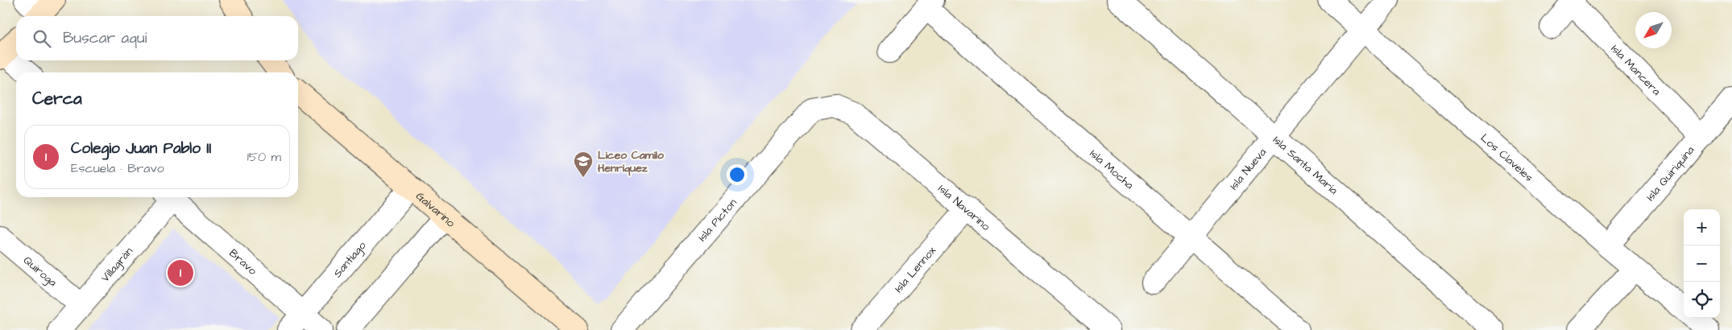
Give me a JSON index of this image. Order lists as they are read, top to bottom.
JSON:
{
  "streets": {
    "main road": ["Galvarino"],
    "street": [
      "Isla Mancera",
      "Los Claveles",
      "Isla Santa María",
      "Isla Mocha",
      "Isla Nueva",
      "Isla Quiriquina",
      "Isla Navarino",
      "Isla Picton",
      "Santiago",
      "Bravo",
      "Villagrán",
      "Isla Lennox",
      "Quiroga"
    ]
  },
  "crossings": [
    ["Isla Mancera", "Isla Quiriquina"],
    ["Los Claveles", "Isla Nueva"],
    ["Los Claveles", "Isla Quiriquina"],
    ["Isla Santa María", "Isla Nueva"],
    ["Isla Mocha", "Isla Nueva"],
    ["Isla Navarino", "Isla Picton"],
    ["Isla Navarino", "Isla Lennox"],
    ["Galvarino", "Santiago"],
    ["Santiago", "Bravo"],
    ["Villagrán", "Quiroga"]
  ],
  "places": {
    "school or university": ["Liceo Camilo Henríquez"]
  },
  "north": "bottom left",
  "page": {
    "search": "Buscar aquí",
    "heading": "Cerca",
    "list": [
      {
        "mark": "1",
        "name": "Colegio Juan Pablo II",
        "note": "Escuela · Bravo",
        "value": "150 m"
      }
    ],
    "map_buttons": ["+", "−"],
    "pins": "1"
  }
}
